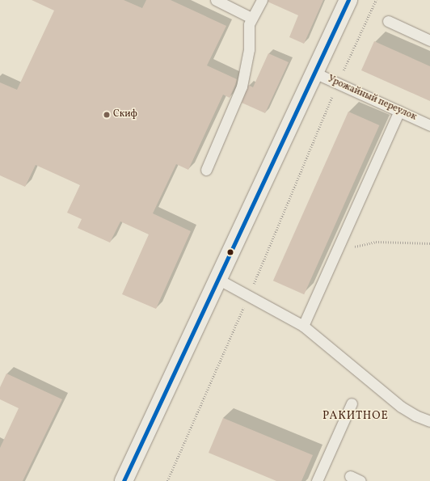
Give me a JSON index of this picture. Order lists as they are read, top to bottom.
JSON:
{
  "streets": {
    "lane": ["Урожайный переулок"]
  },
  "districts": ["РАКИТНОЕ"],
  "places": ["Скиф"]
}
